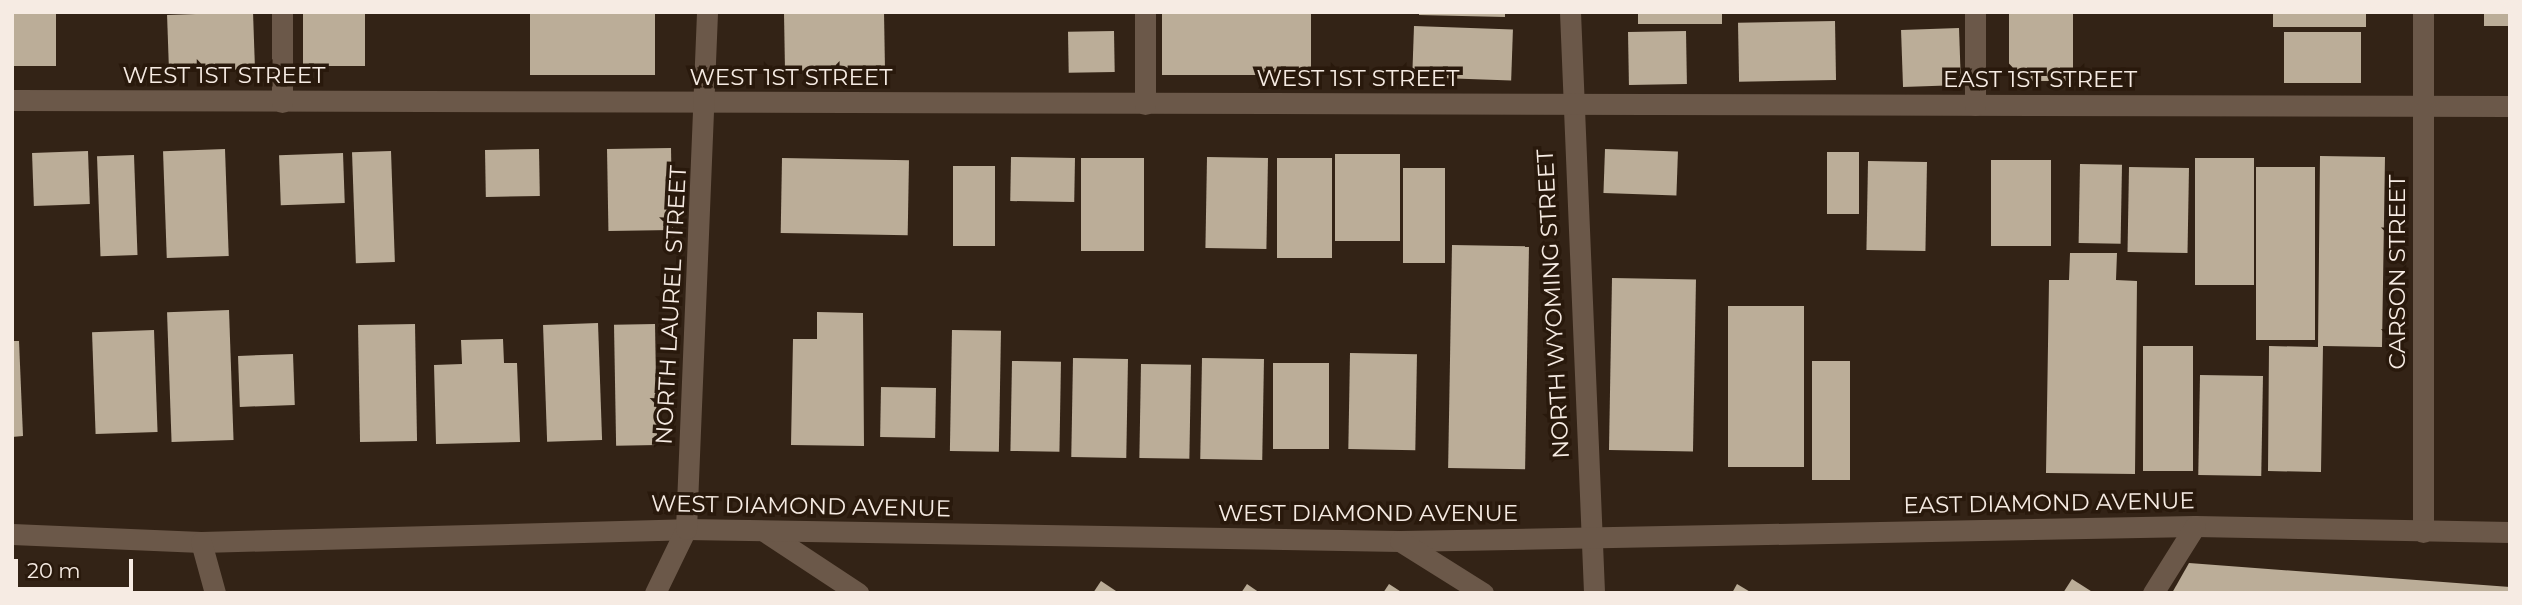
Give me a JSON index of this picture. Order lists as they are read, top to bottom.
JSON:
{
  "streets": {
    "street": [
      "WEST 1ST STREET",
      "EAST 1ST STREET",
      "CARSON STREET",
      "NORTH WYOMING STREET",
      "NORTH LAUREL STREET",
      "EAST DIAMOND AVENUE",
      "WEST DIAMOND AVENUE"
    ]
  },
  "crossings": [
    ["WEST 1ST STREET", "EAST 1ST STREET"],
    ["WEST 1ST STREET", "NORTH WYOMING STREET"],
    ["WEST 1ST STREET", "NORTH LAUREL STREET"],
    ["EAST 1ST STREET", "CARSON STREET"],
    ["EAST 1ST STREET", "NORTH WYOMING STREET"],
    ["CARSON STREET", "EAST DIAMOND AVENUE"],
    ["NORTH WYOMING STREET", "EAST DIAMOND AVENUE"],
    ["NORTH WYOMING STREET", "WEST DIAMOND AVENUE"],
    ["NORTH LAUREL STREET", "WEST DIAMOND AVENUE"],
    ["EAST DIAMOND AVENUE", "WEST DIAMOND AVENUE"]
  ],
  "scale_bar": "20 m"
}
